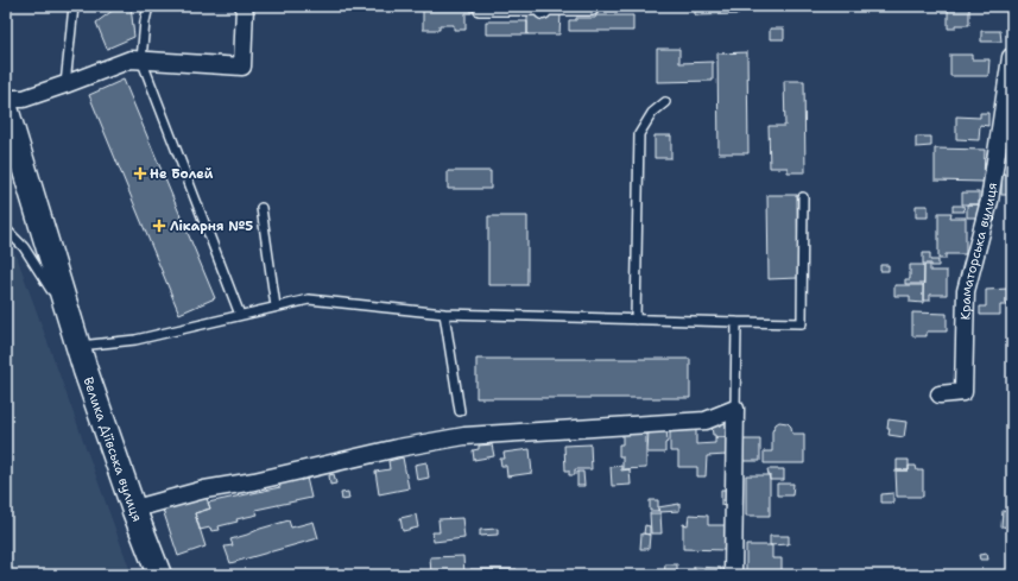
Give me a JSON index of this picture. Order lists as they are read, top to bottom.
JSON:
{
  "streets": {
    "main road": ["Велика Діївська вулиця"],
    "street": ["Краматорська вулиця"]
  },
  "places": {
    "health": ["Не Болей", "Лікарня №5"]
  }
}
